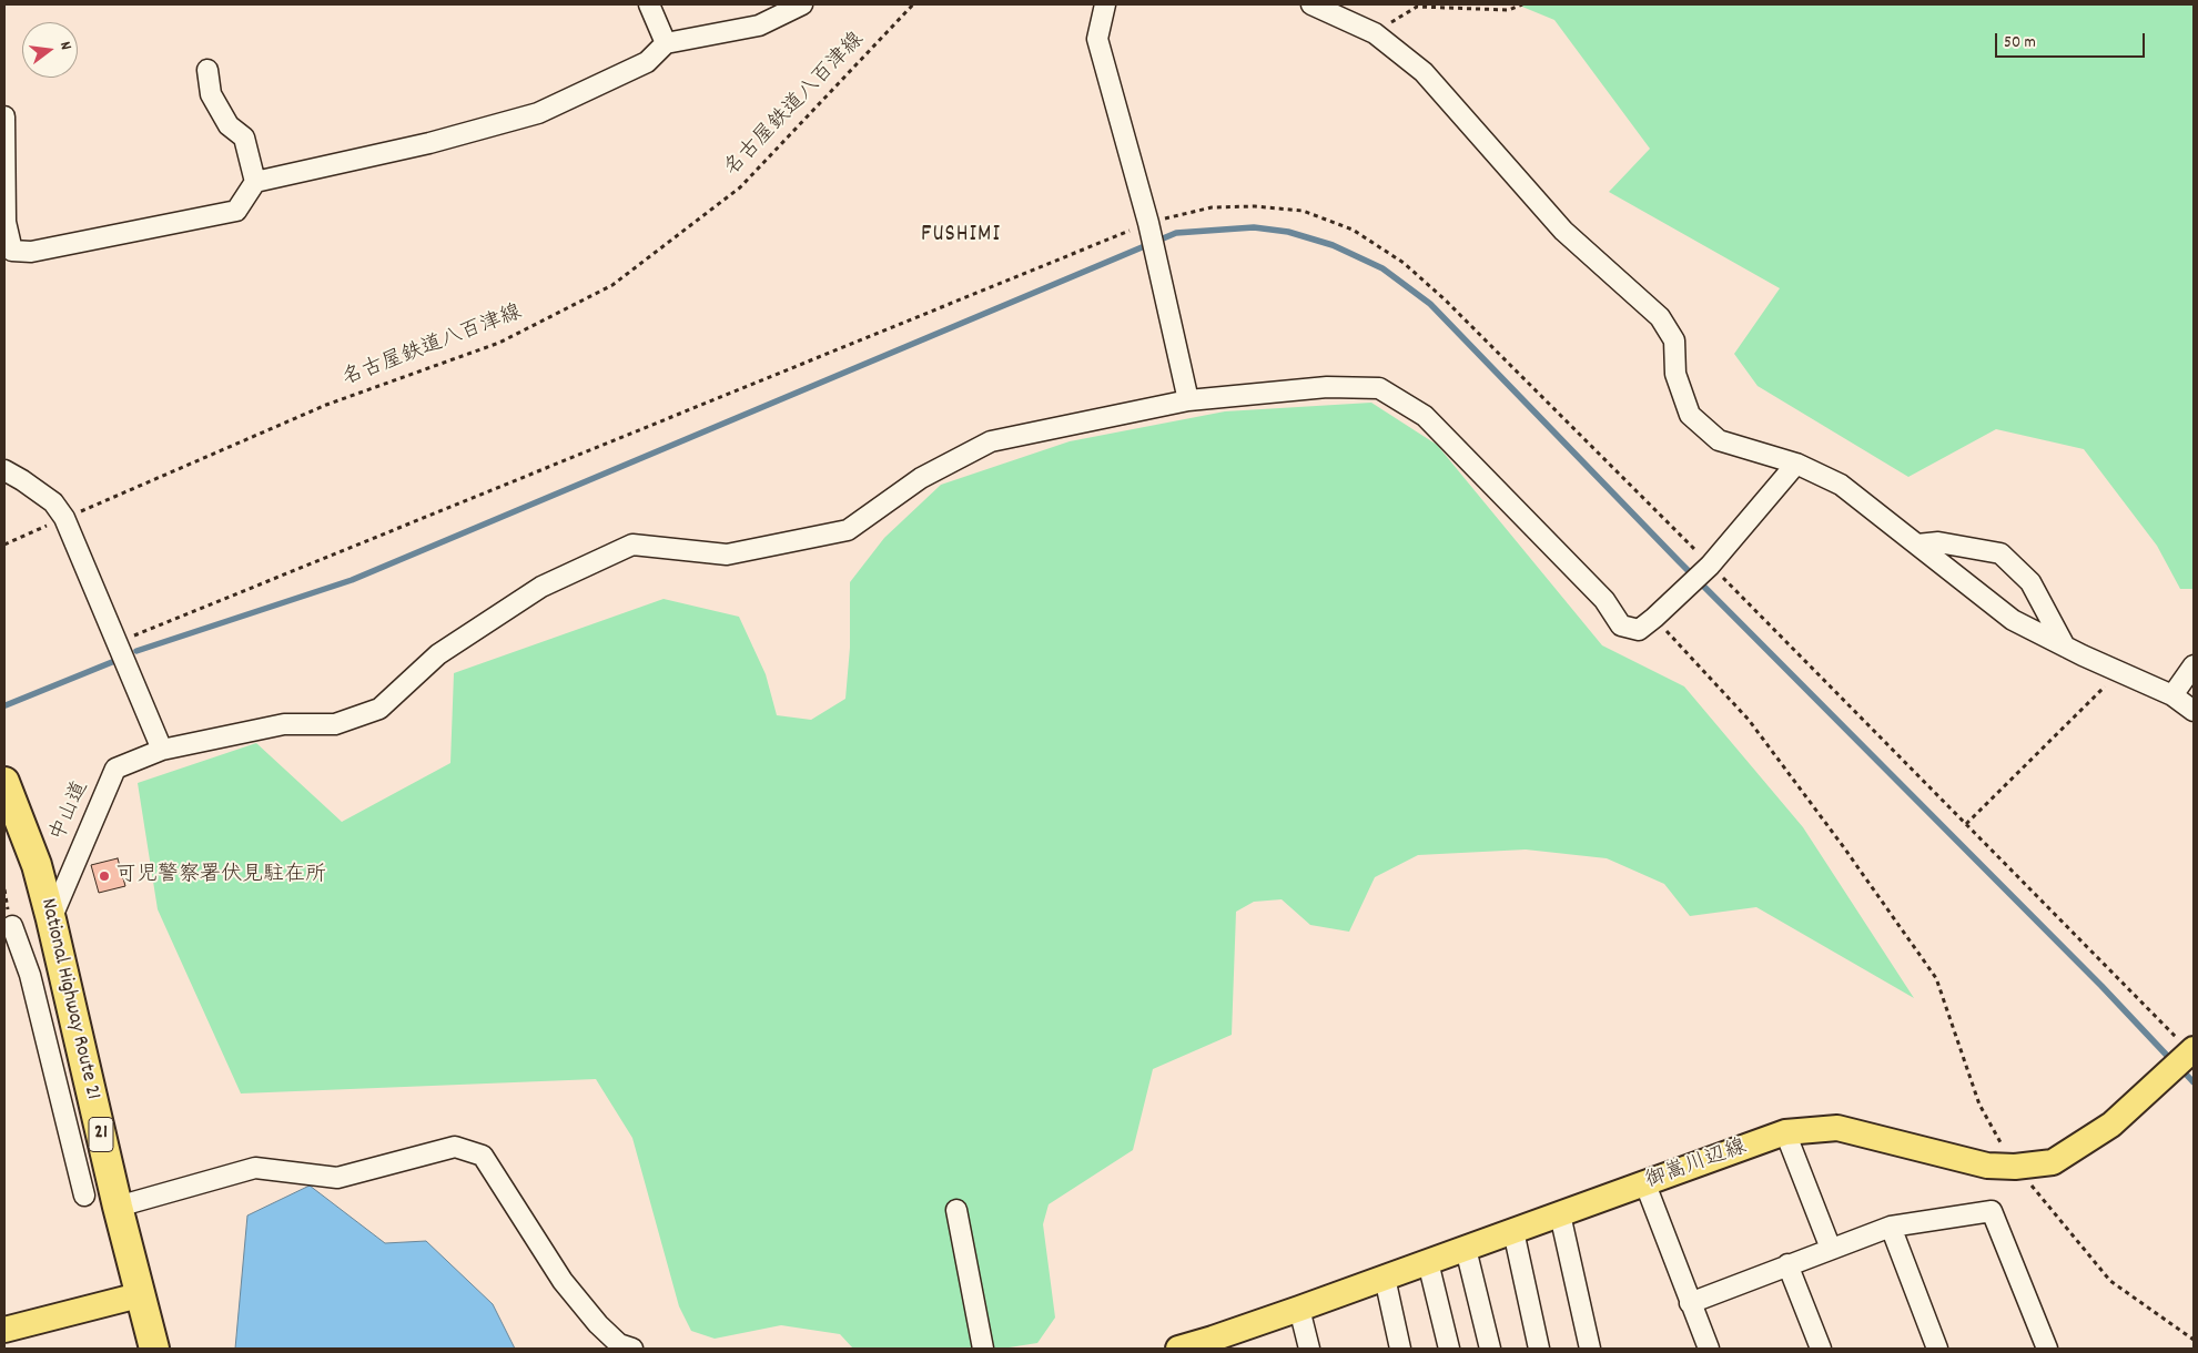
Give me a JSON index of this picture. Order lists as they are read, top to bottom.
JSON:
{
  "streets": {
    "highway": ["National Highway Route 21", "21"],
    "main road": ["御嵩川辺線"],
    "street": ["中山道"],
    "path": ["名古屋鉄道八百津線"]
  },
  "crossings": [
    ["中山道", "National Highway Route 21"]
  ],
  "districts": ["FUSHIMI"],
  "places": ["可児警察署伏見駐在所"],
  "scale_bar": "50 m",
  "north": "right"
}
